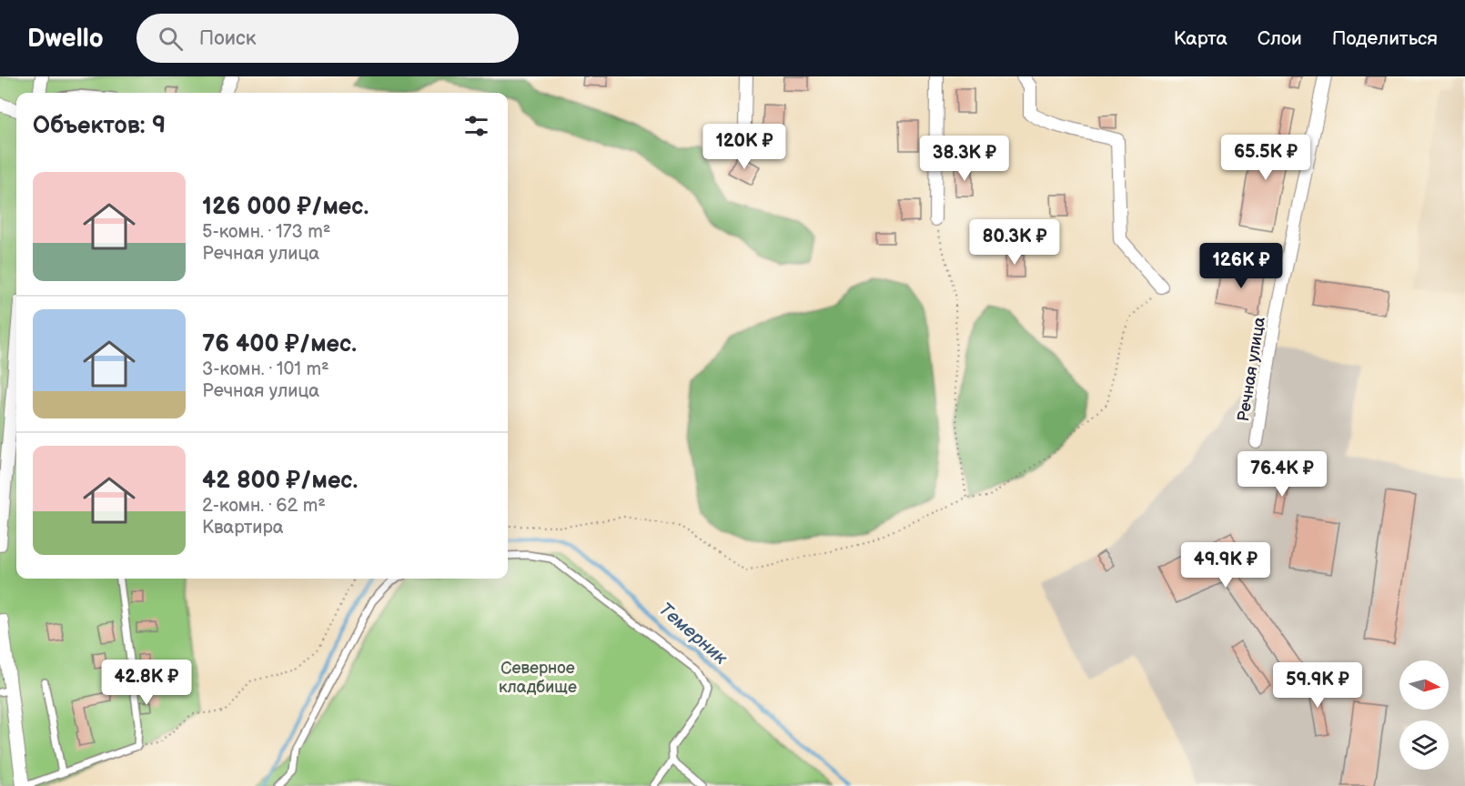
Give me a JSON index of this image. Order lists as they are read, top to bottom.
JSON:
{
  "streets": {
    "street": ["Речная улица"]
  },
  "water": ["Темерник"],
  "parks": ["Северное кладбище"],
  "north": "right",
  "page": {
    "header": "Dwello",
    "search": "Поиск",
    "nav": ["Карта", "Слои", "Поделиться"],
    "heading": "Объектов: 9",
    "price": [
      "120K ₽",
      "65.5K ₽",
      "38.3K ₽",
      "80.3K ₽",
      "126K ₽",
      "76.4K ₽",
      "49.9K ₽",
      "42.8K ₽",
      "59.9K ₽"
    ],
    "list": [
      {
        "name": "126 000 ₽/мес.",
        "note": "5-комн. · 173 m² · Речная улица"
      },
      {
        "name": "76 400 ₽/мес.",
        "note": "3-комн. · 101 m² · Речная улица"
      },
      {
        "name": "42 800 ₽/мес.",
        "note": "2-комн. · 62 m² · Квартира"
      }
    ]
  }
}
